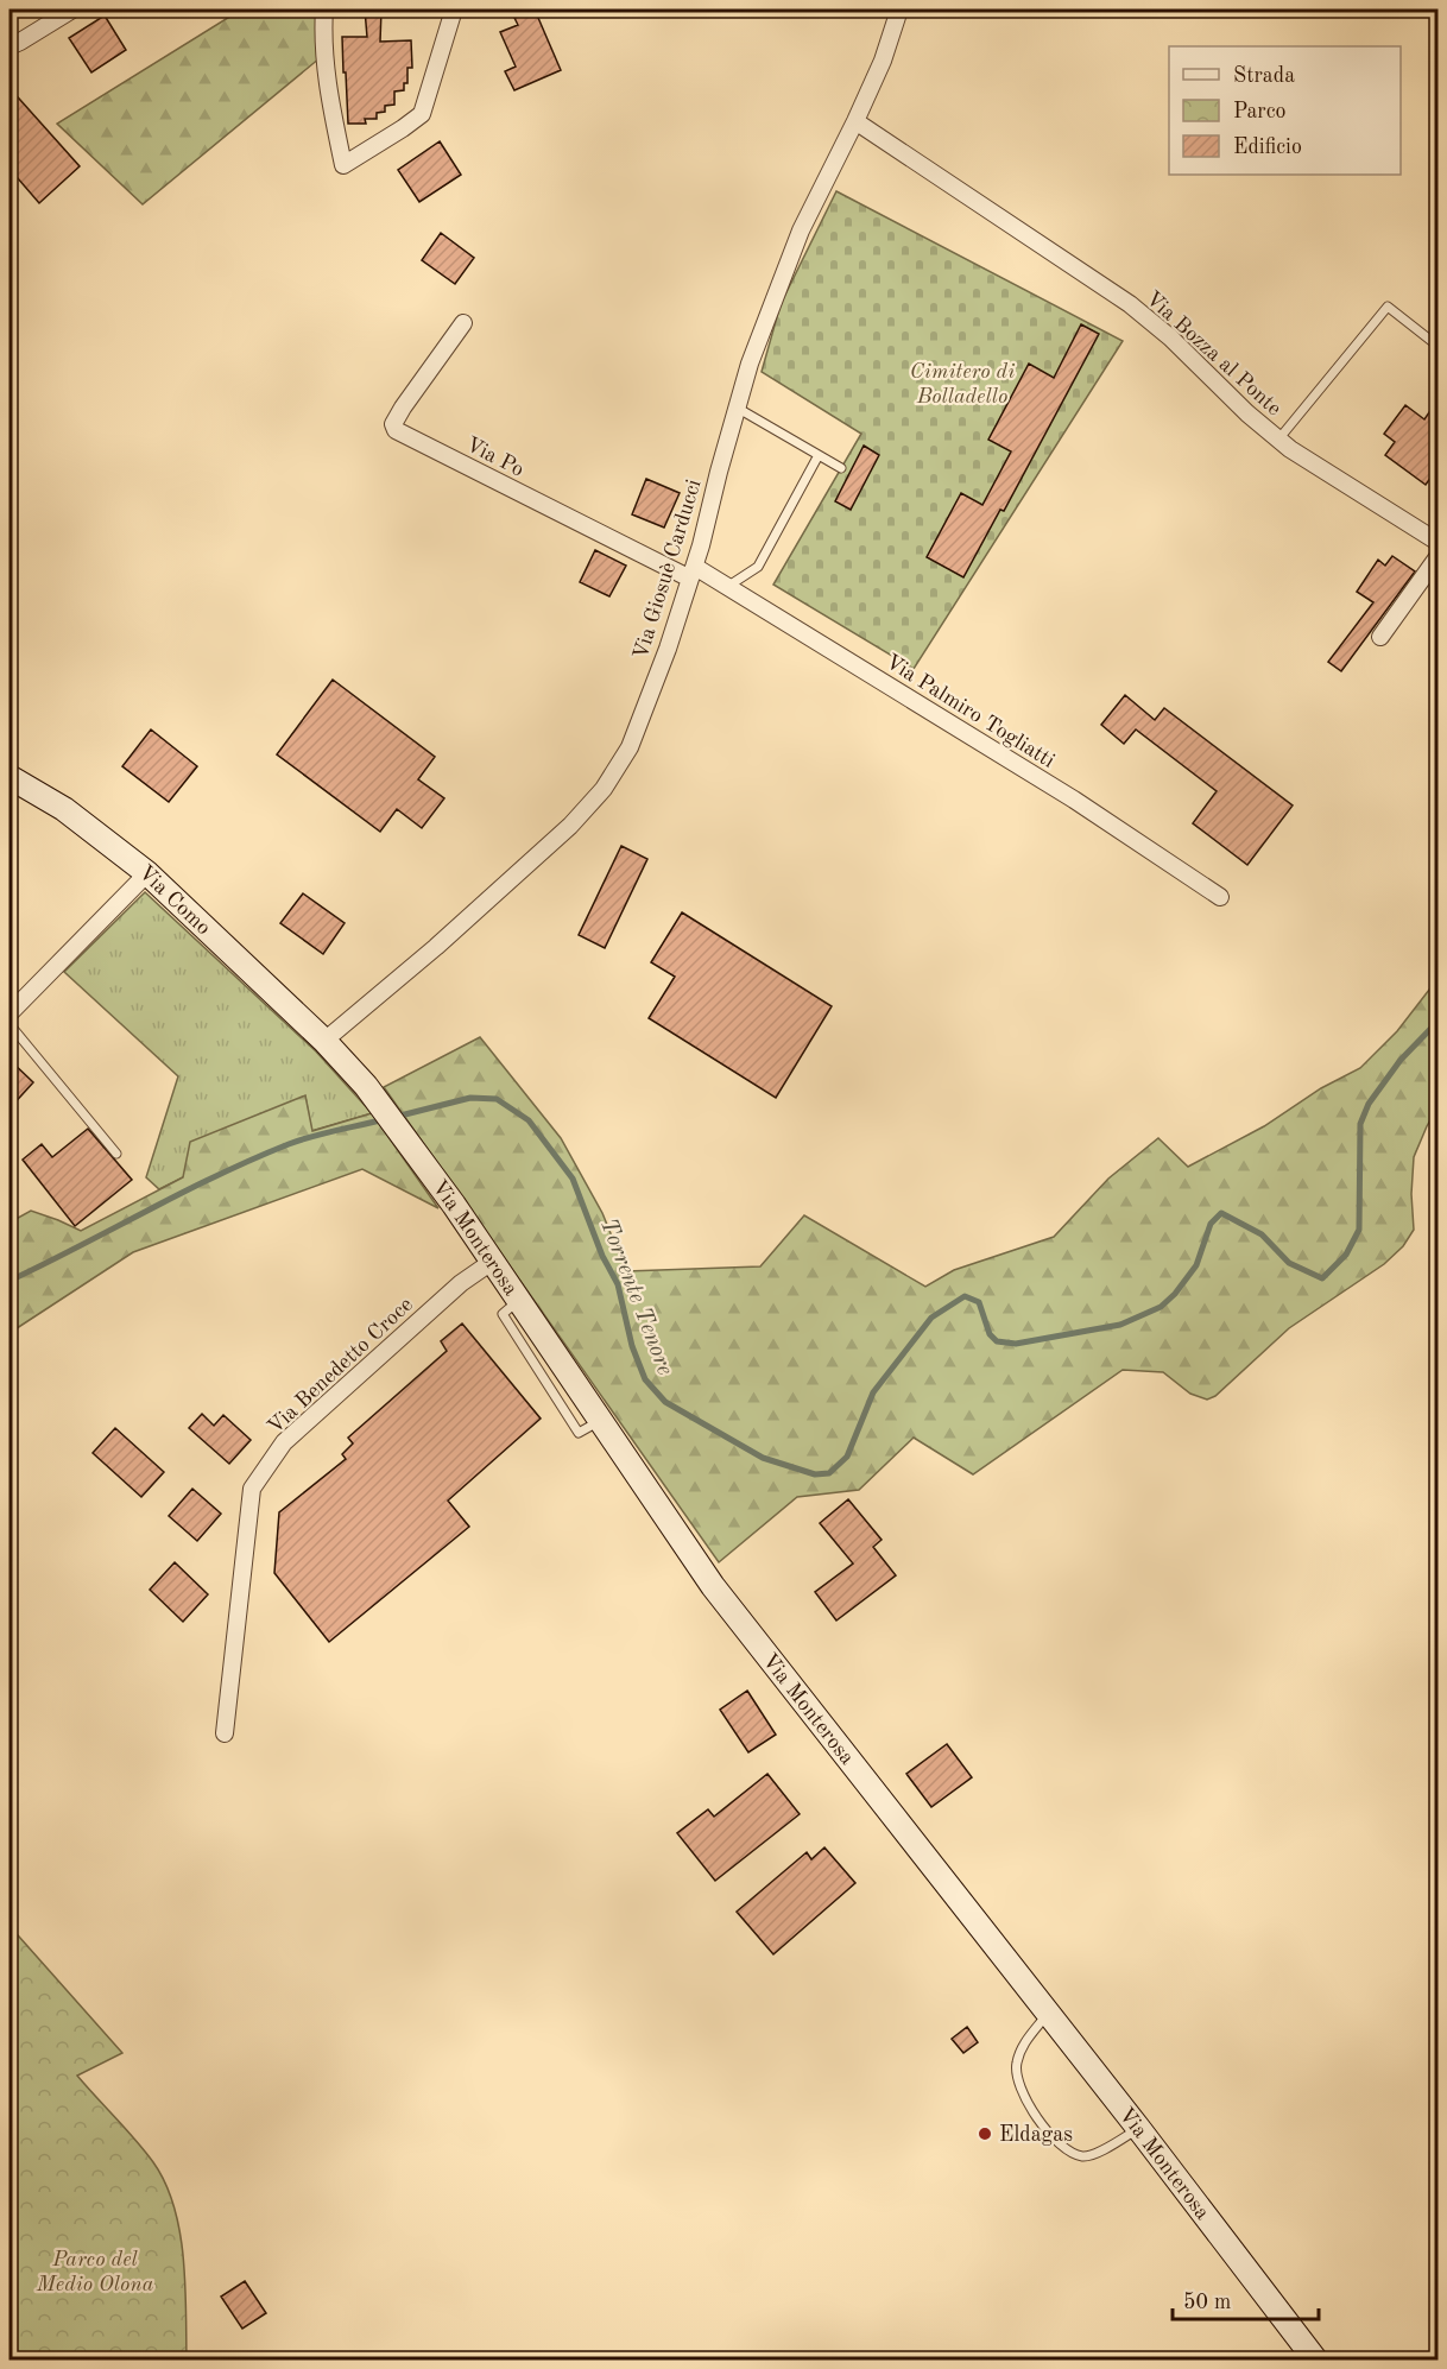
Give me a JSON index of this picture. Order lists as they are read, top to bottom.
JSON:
{
  "streets": {
    "main road": ["Via Como", "Via Monterosa"],
    "street": [
      "Via Bozza al Ponte",
      "Via Po",
      "Via Giosuè Carducci",
      "Via Palmiro Togliatti",
      "Via Benedetto Croce"
    ]
  },
  "crossings": [
    ["Via Bozza al Ponte", "Via Giosuè Carducci"],
    ["Via Po", "Via Giosuè Carducci"],
    ["Via Po", "Via Palmiro Togliatti"],
    ["Via Giosuè Carducci", "Via Palmiro Togliatti"],
    ["Via Giosuè Carducci", "Via Como"],
    ["Via Giosuè Carducci", "Via Monterosa"],
    ["Via Como", "Via Monterosa"],
    ["Via Monterosa", "Via Benedetto Croce"]
  ],
  "water": ["Torrente Tenore"],
  "parks": ["Cimitero di Bolladello", "Parco del Medio Olona"],
  "places": ["Eldagas"],
  "legend": ["Strada", "Parco", "Edificio"],
  "scale_bar": "50 m"
}
